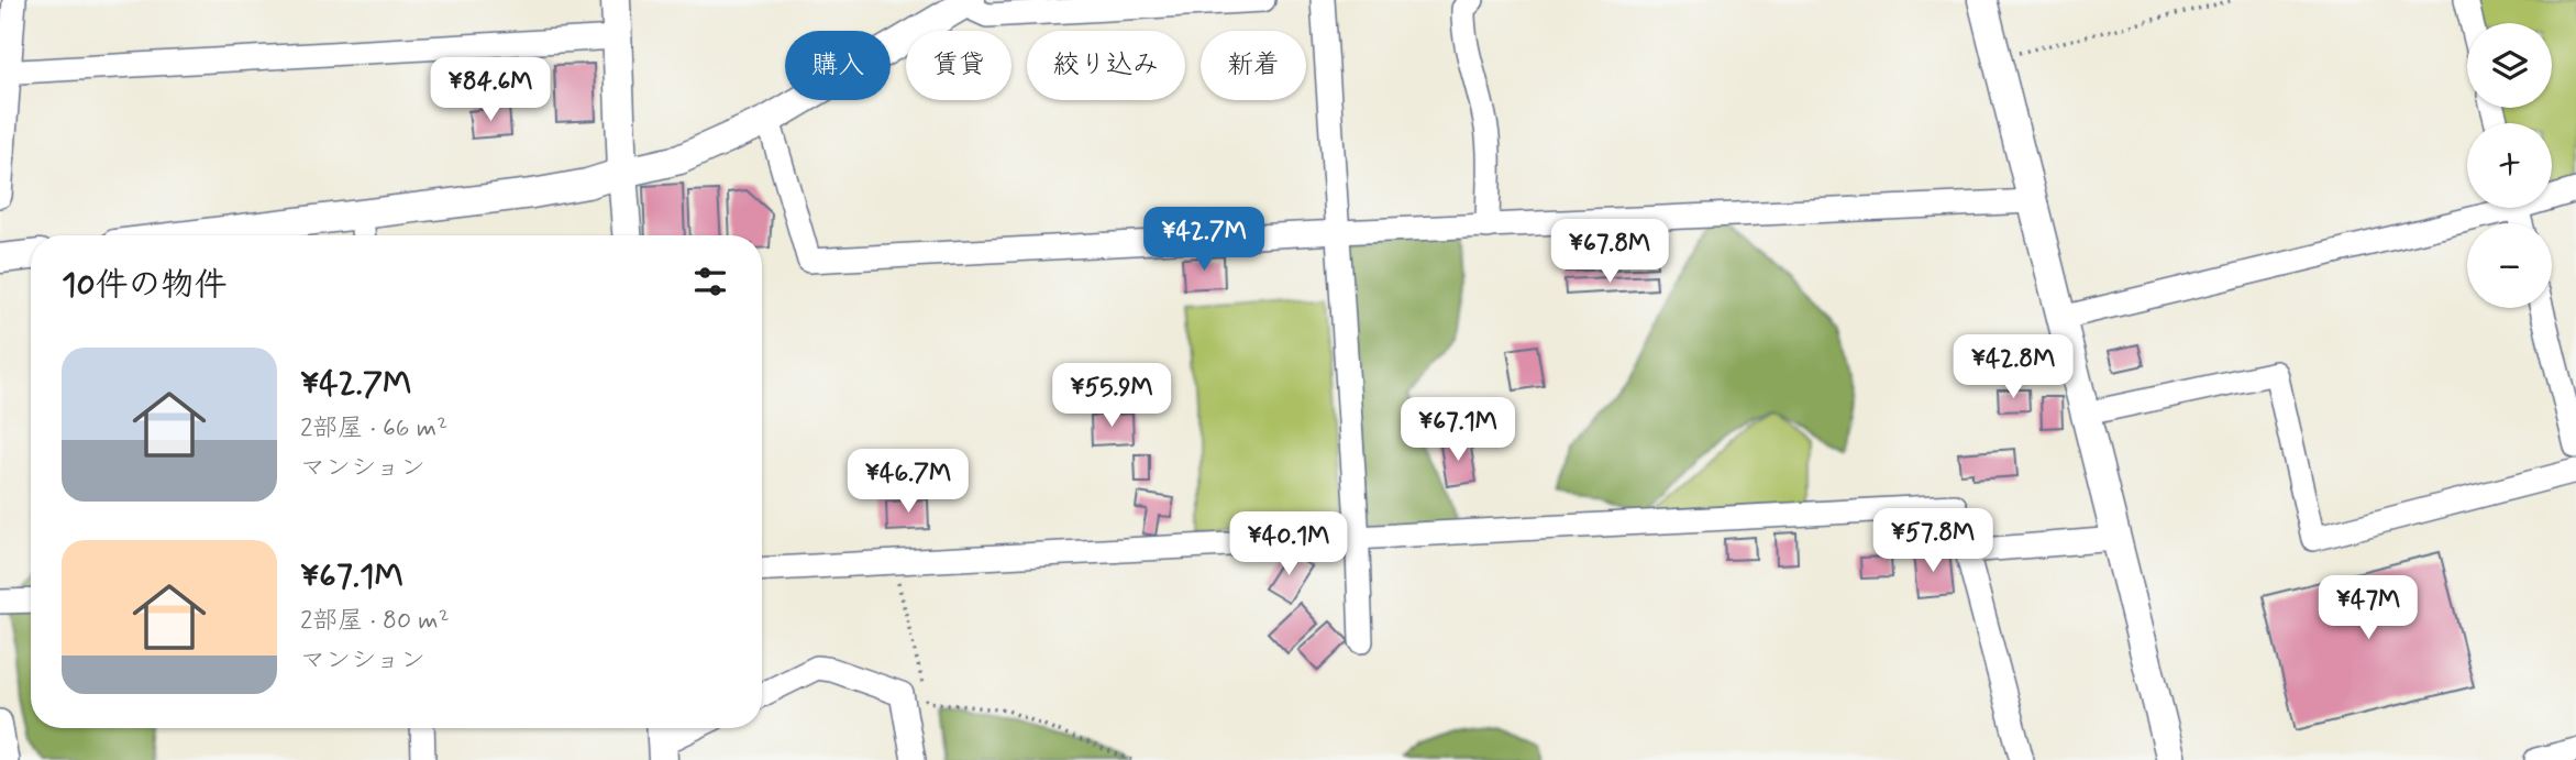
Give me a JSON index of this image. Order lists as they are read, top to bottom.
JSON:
{
  "page": {
    "map_buttons": ["+", "−"],
    "chip": [
      "購入",
      "賃貸",
      "絞り込み",
      "新着"
    ],
    "price": [
      "¥84.6M",
      "¥42.7M",
      "¥67.8M",
      "¥42.8M",
      "¥55.9M",
      "¥67.1M",
      "¥46.7M",
      "¥57.8M",
      "¥40.1M",
      "¥47M"
    ],
    "heading": "10件の物件",
    "list": [
      {
        "name": "¥42.7M",
        "note": "2部屋 · 66 m² · マンション"
      },
      {
        "name": "¥67.1M",
        "note": "2部屋 · 80 m² · マンション"
      }
    ]
  }
}
